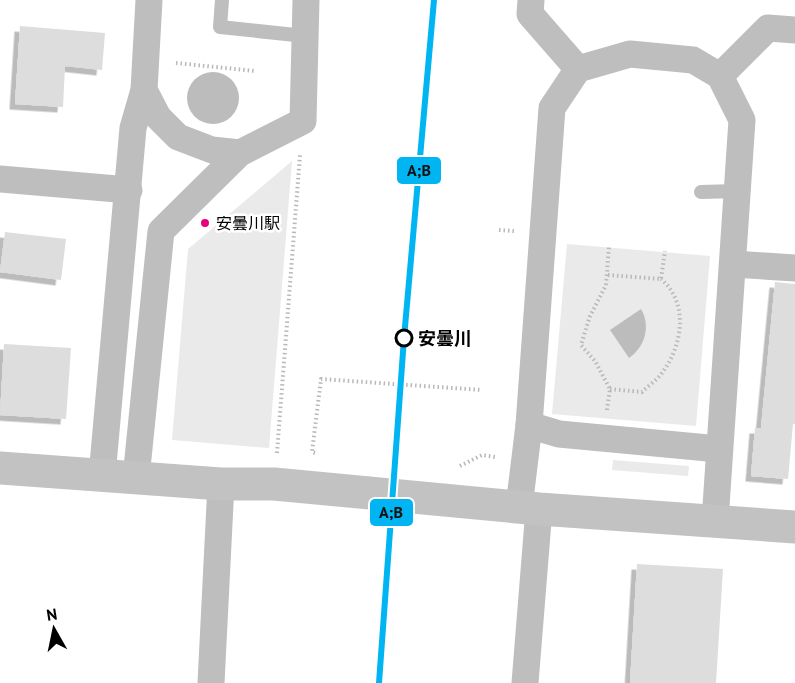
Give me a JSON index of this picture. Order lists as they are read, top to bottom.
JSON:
{
  "places": ["安曇川駅", "安曇川"],
  "lines": ["transit line A;B"],
  "north": "top"
}
